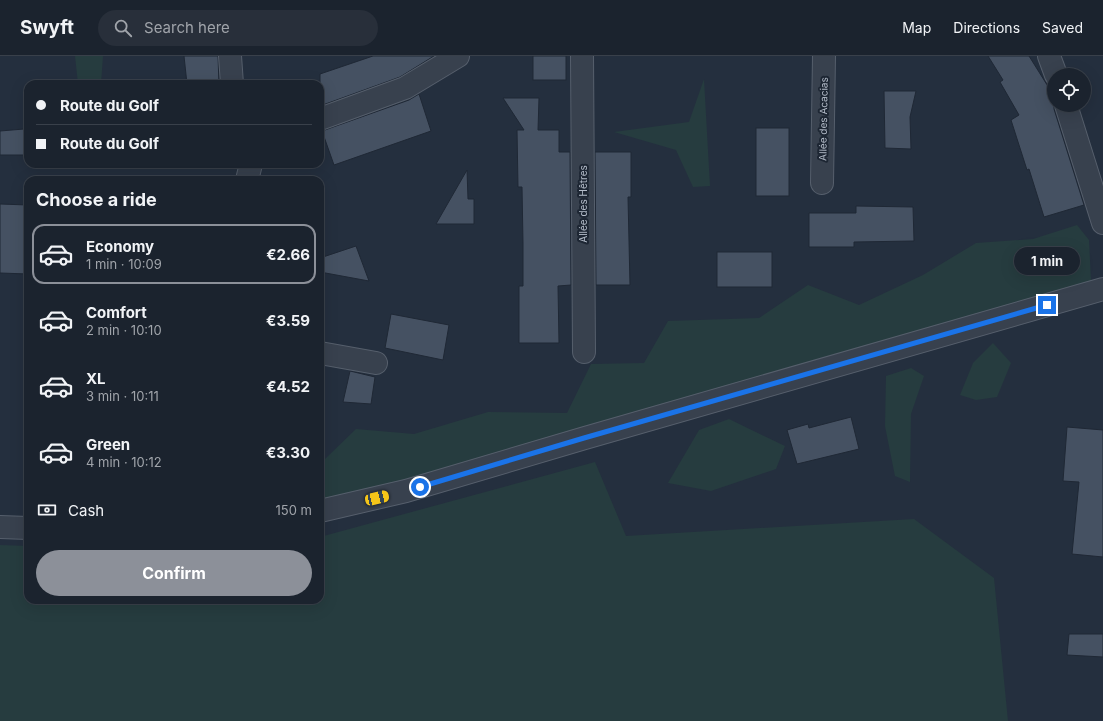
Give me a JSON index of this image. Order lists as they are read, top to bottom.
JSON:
{
  "streets": {
    "street": ["Allée des Acacias", "Allée des Hêtres"]
  },
  "page": {
    "header": "Swyft",
    "search": "Search here",
    "nav": ["Map", "Directions", "Saved"],
    "banner": ["Route du Golf", "Route du Golf"],
    "heading": "Choose a ride",
    "list": [
      {
        "name": "Economy",
        "note": "1 min · 10:09",
        "value": "€2.66"
      },
      {
        "name": "Comfort",
        "note": "2 min · 10:10",
        "value": "€3.59"
      },
      {
        "name": "XL",
        "note": "3 min · 10:11",
        "value": "€4.52"
      },
      {
        "name": "Green",
        "note": "4 min · 10:12",
        "value": "€3.30"
      }
    ],
    "bubble": "1 min",
    "pay": ["Cash", "150 m"],
    "buttons": "Confirm"
  }
}
